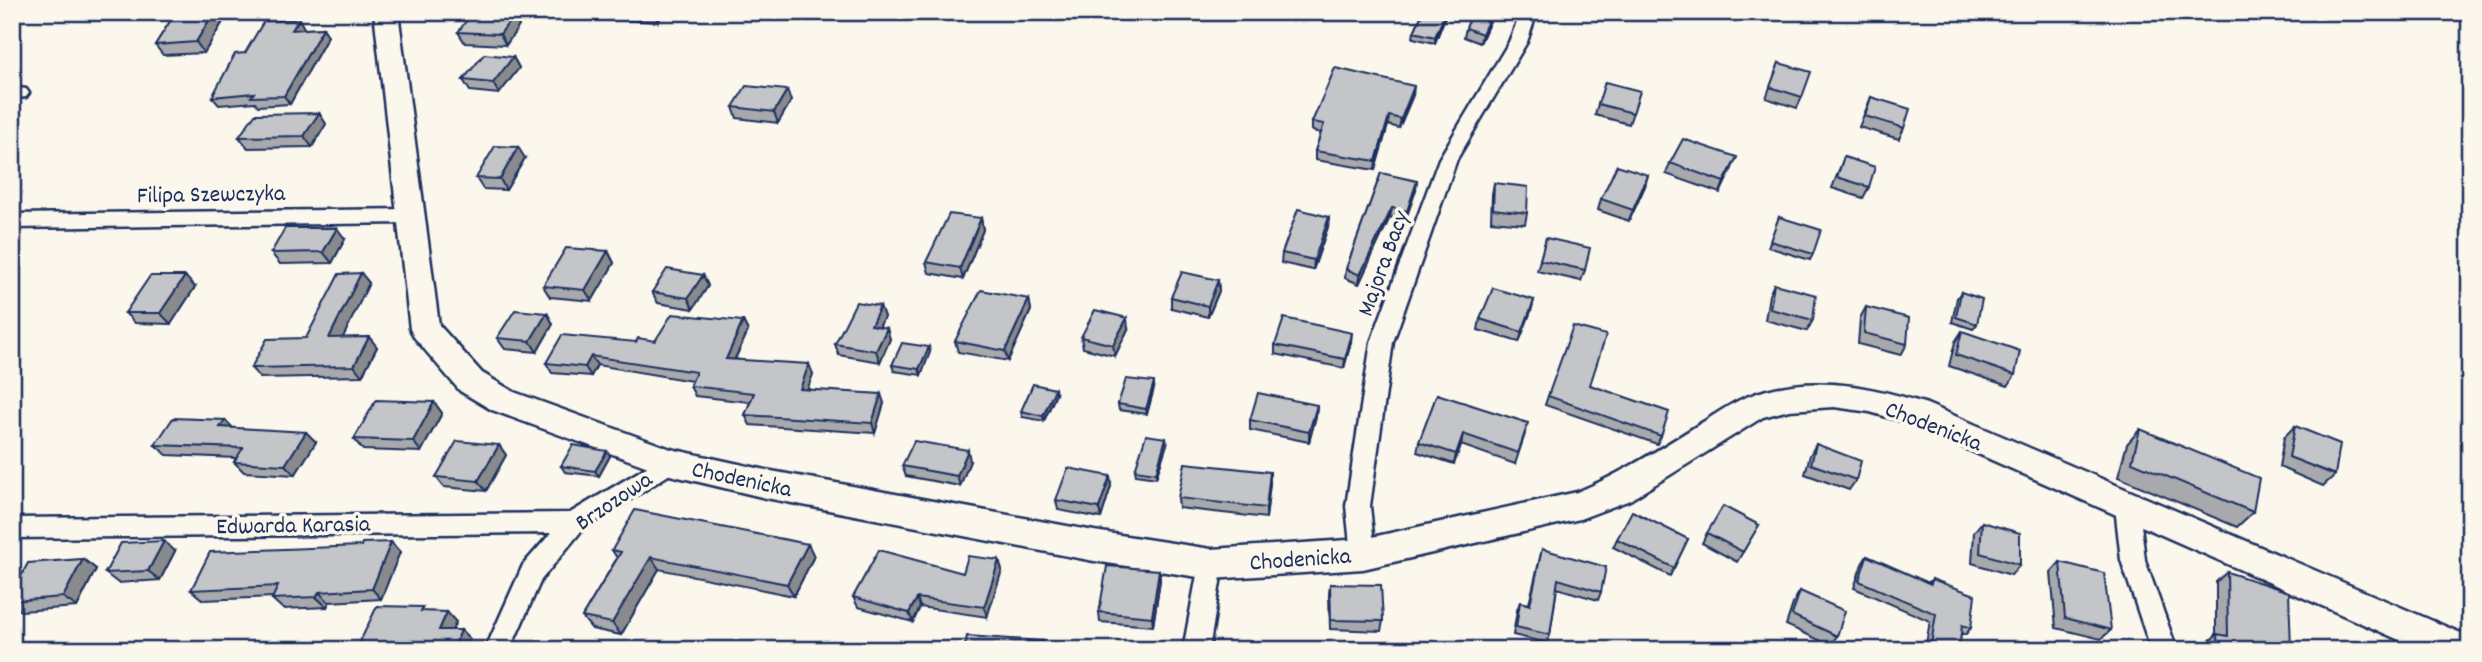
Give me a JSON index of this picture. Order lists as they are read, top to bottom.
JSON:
{
  "streets": {
    "street": [
      "Filipa Szewczyka",
      "Majora Bacy",
      "Chodenicka",
      "Brzozowa",
      "Edwarda Karasia"
    ]
  },
  "crossings": [
    ["Filipa Szewczyka", "Chodenicka"],
    ["Majora Bacy", "Chodenicka"],
    ["Chodenicka", "Brzozowa"],
    ["Brzozowa", "Edwarda Karasia"]
  ]
}
